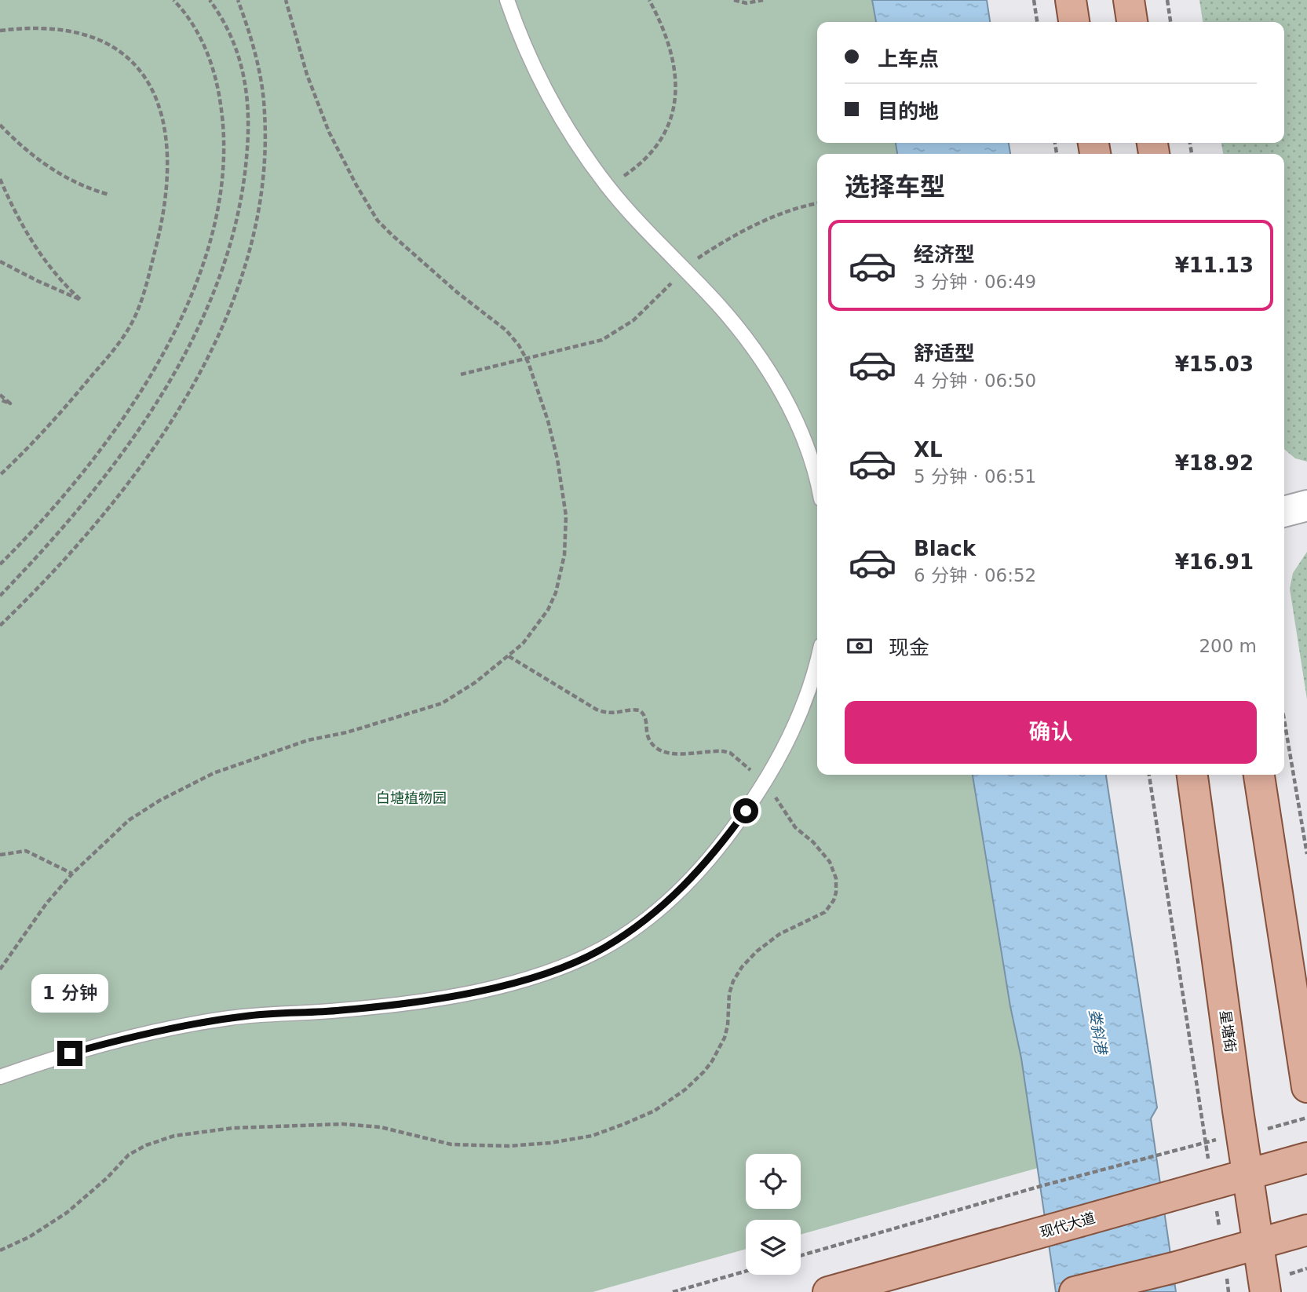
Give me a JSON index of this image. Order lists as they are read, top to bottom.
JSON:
{
  "streets": {
    "main road": ["星塘街", "现代大道"]
  },
  "crossings": [
    ["星塘街", "现代大道"]
  ],
  "water": ["娄斜港"],
  "parks": ["白塘植物园"],
  "page": {
    "banner": ["上车点", "目的地"],
    "heading": "选择车型",
    "list": [
      {
        "name": "经济型",
        "note": "3 分钟 · 06:49",
        "value": "¥11.13"
      },
      {
        "name": "舒适型",
        "note": "4 分钟 · 06:50",
        "value": "¥15.03"
      },
      {
        "name": "XL",
        "note": "5 分钟 · 06:51",
        "value": "¥18.92"
      },
      {
        "name": "Black",
        "note": "6 分钟 · 06:52",
        "value": "¥16.91"
      }
    ],
    "pay": ["现金", "200 m"],
    "buttons": "确认",
    "bubble": "1 分钟"
  }
}
